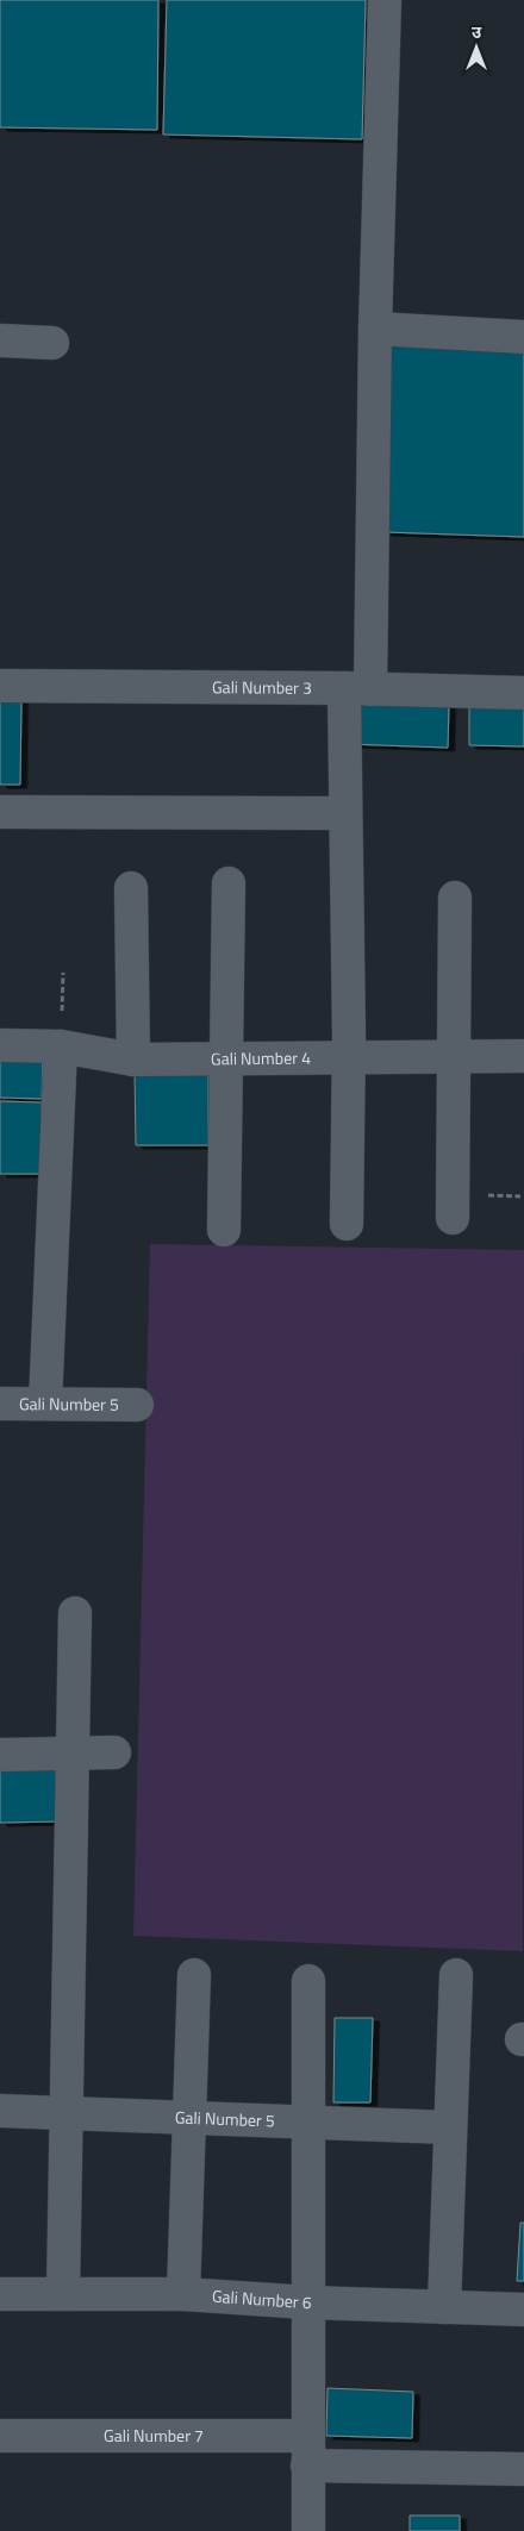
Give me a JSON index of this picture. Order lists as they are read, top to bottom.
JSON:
{
  "streets": {
    "street": [
      "Gali Number 3",
      "Gali Number 4",
      "Gali Number 5",
      "Gali Number 6",
      "Gali Number 7"
    ]
  },
  "north": "top"
}
